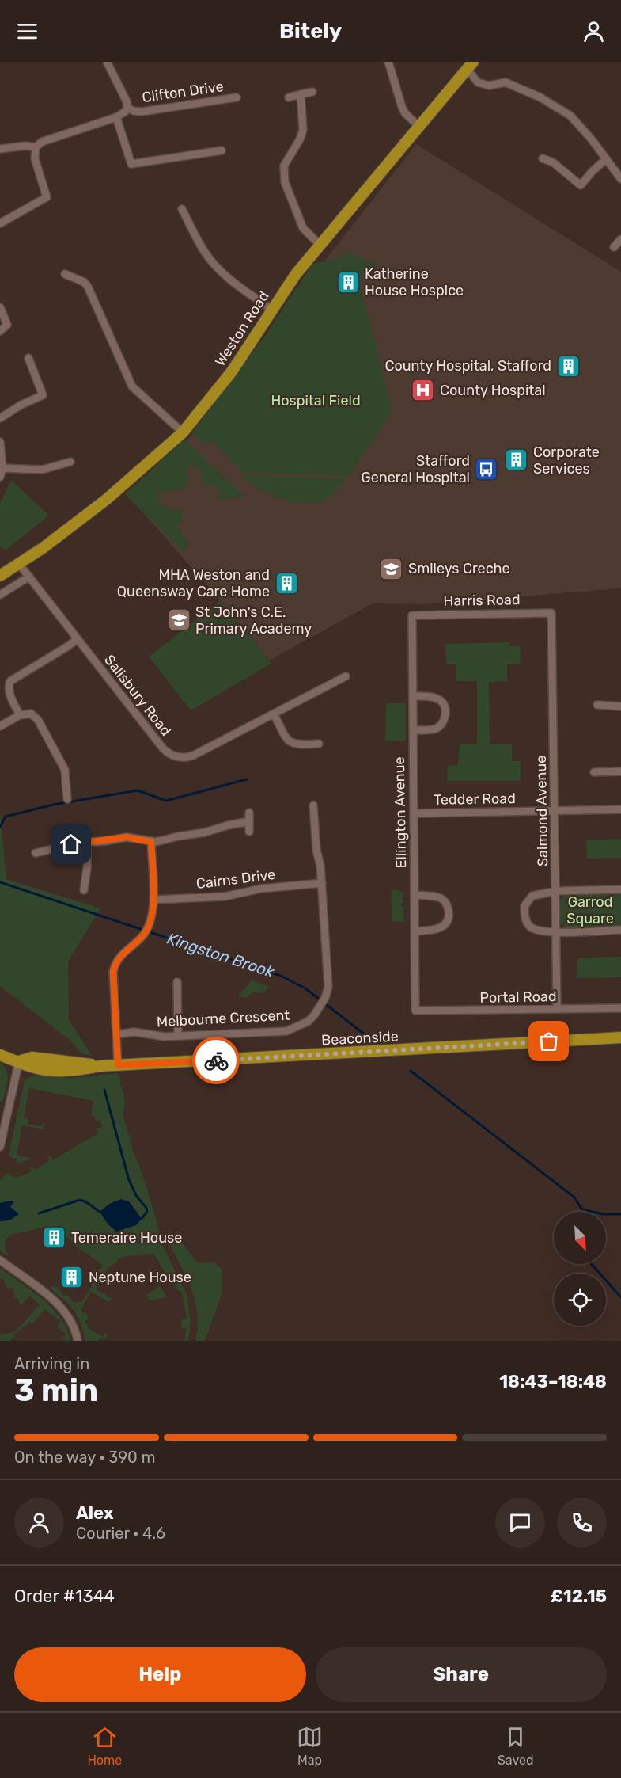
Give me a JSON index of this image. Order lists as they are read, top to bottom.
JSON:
{
  "streets": {
    "highway": ["Weston Road", "Beaconside"],
    "street": [
      "Clifton Drive",
      "Harris Road",
      "Salisbury Road",
      "Tedder Road",
      "Salmond Avenue",
      "Ellington Avenue",
      "Cairns Drive",
      "Portal Road",
      "Melbourne Crescent"
    ]
  },
  "crossings": [
    ["Weston Road", "Salisbury Road"],
    ["Harris Road", "Salmond Avenue"],
    ["Harris Road", "Ellington Avenue"],
    ["Tedder Road", "Salmond Avenue"],
    ["Tedder Road", "Ellington Avenue"],
    ["Salmond Avenue", "Portal Road"],
    ["Ellington Avenue", "Portal Road"],
    ["Cairns Drive", "Melbourne Crescent"]
  ],
  "water": ["Kingston Brook"],
  "parks": ["Hospital Field", "Garrod Square"],
  "places": {
    "building": [
      "Katherine House Hospice",
      "County Hospital, Stafford",
      "Corporate Services",
      "MHA Weston and Queensway Care Home",
      "Temeraire House",
      "Neptune House"
    ],
    "hospital": ["County Hospital"],
    "bus stop": ["Stafford General Hospital"],
    "school or university": ["Smileys Creche", "St John's C.E. Primary Academy"]
  },
  "north": "bottom right",
  "page": {
    "header": "Bitely",
    "heading": ["3 min", "Arriving in", "18:43–18:48"],
    "panel": [
      "Alex",
      "Courier · 4.6",
      "Order #1344",
      "£12.15"
    ],
    "bar": "On the way · 390 m",
    "buttons": ["Help", "Share"],
    "tabs": ["Home", "Map", "Saved"]
  }
}
